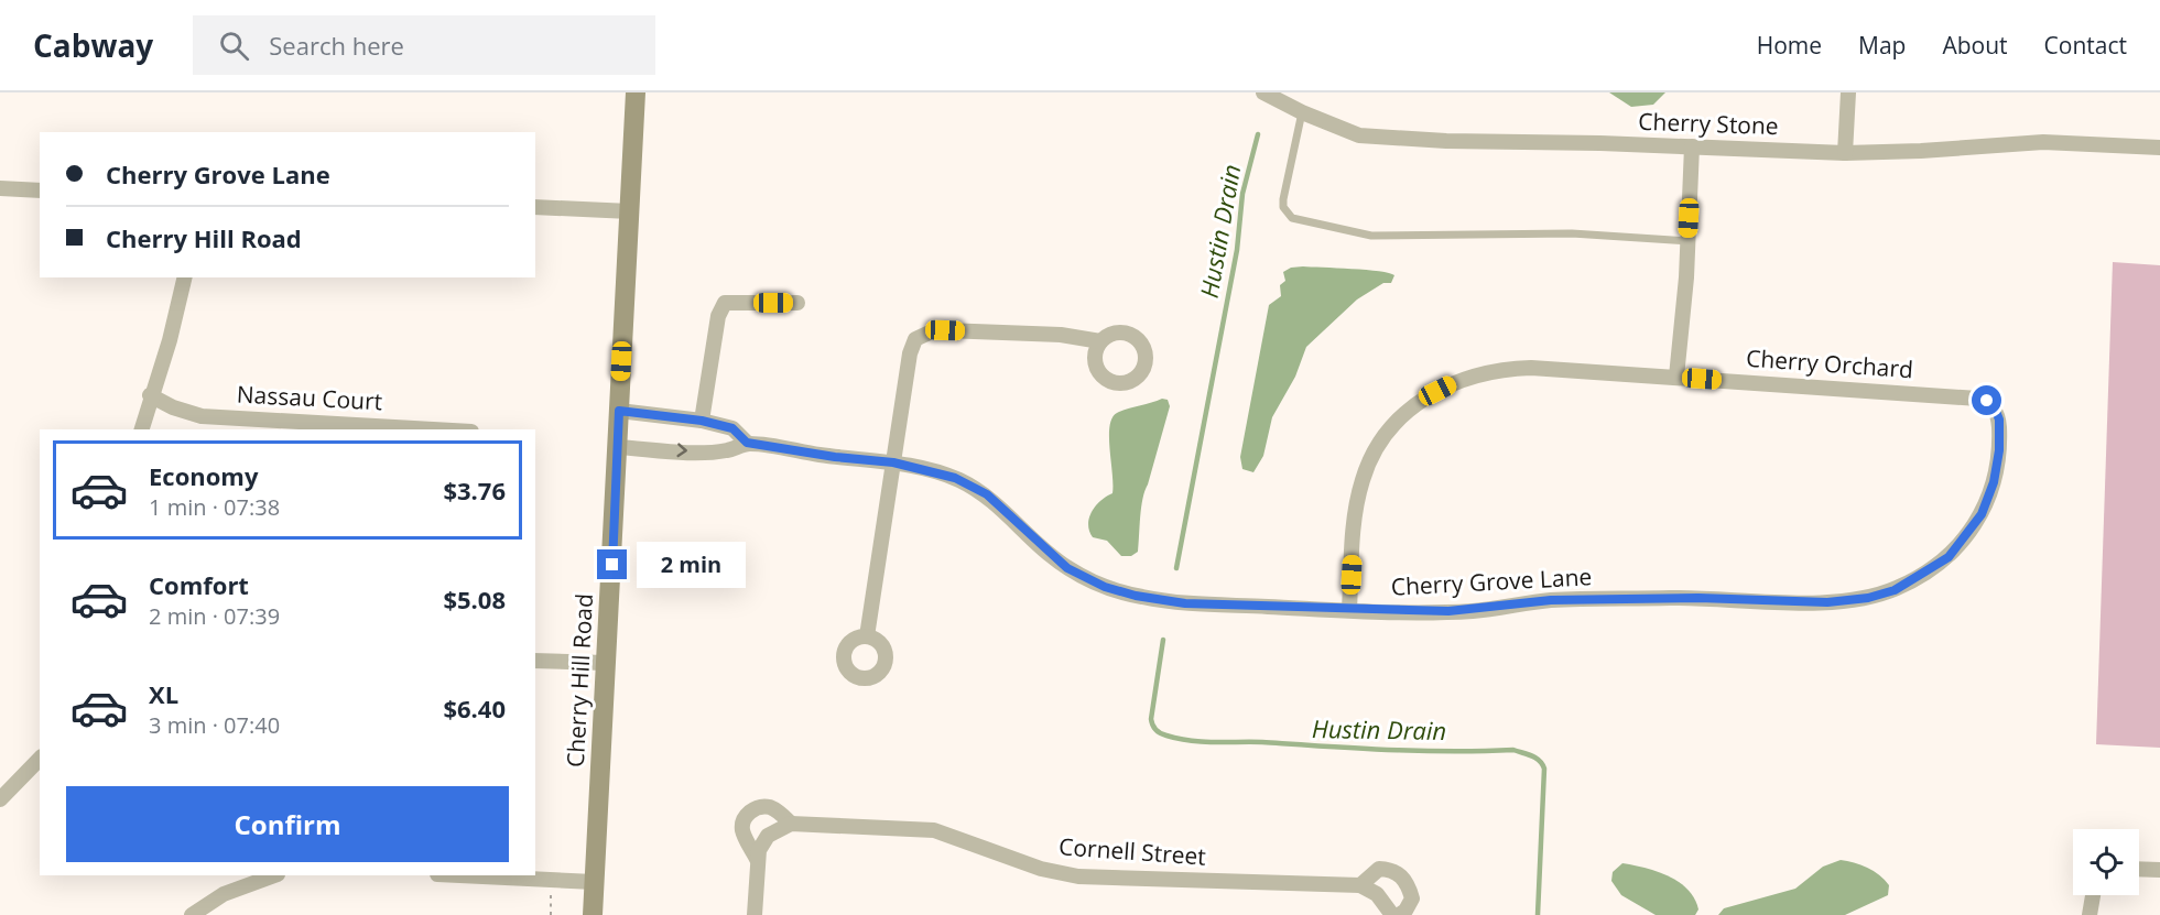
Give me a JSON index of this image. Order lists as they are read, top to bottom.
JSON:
{
  "streets": {
    "main road": ["Cherry Hill Road"],
    "street": [
      "Cherry Stone",
      "Cherry Orchard",
      "Nassau Court",
      "Cherry Grove Lane",
      "Cornell Street"
    ]
  },
  "crossings": [
    ["Cherry Orchard", "Cherry Grove Lane"],
    ["Cherry Grove Lane", "Cherry Hill Road"]
  ],
  "water": ["Hustin Drain"],
  "page": {
    "header": "Cabway",
    "search": "Search here",
    "nav": [
      "Home",
      "Map",
      "About",
      "Contact"
    ],
    "banner": ["Cherry Grove Lane", "Cherry Hill Road"],
    "list": [
      {
        "name": "Economy",
        "note": "1 min · 07:38",
        "value": "$3.76"
      },
      {
        "name": "Comfort",
        "note": "2 min · 07:39",
        "value": "$5.08"
      },
      {
        "name": "XL",
        "note": "3 min · 07:40",
        "value": "$6.40"
      }
    ],
    "bubble": "2 min",
    "buttons": "Confirm"
  }
}
